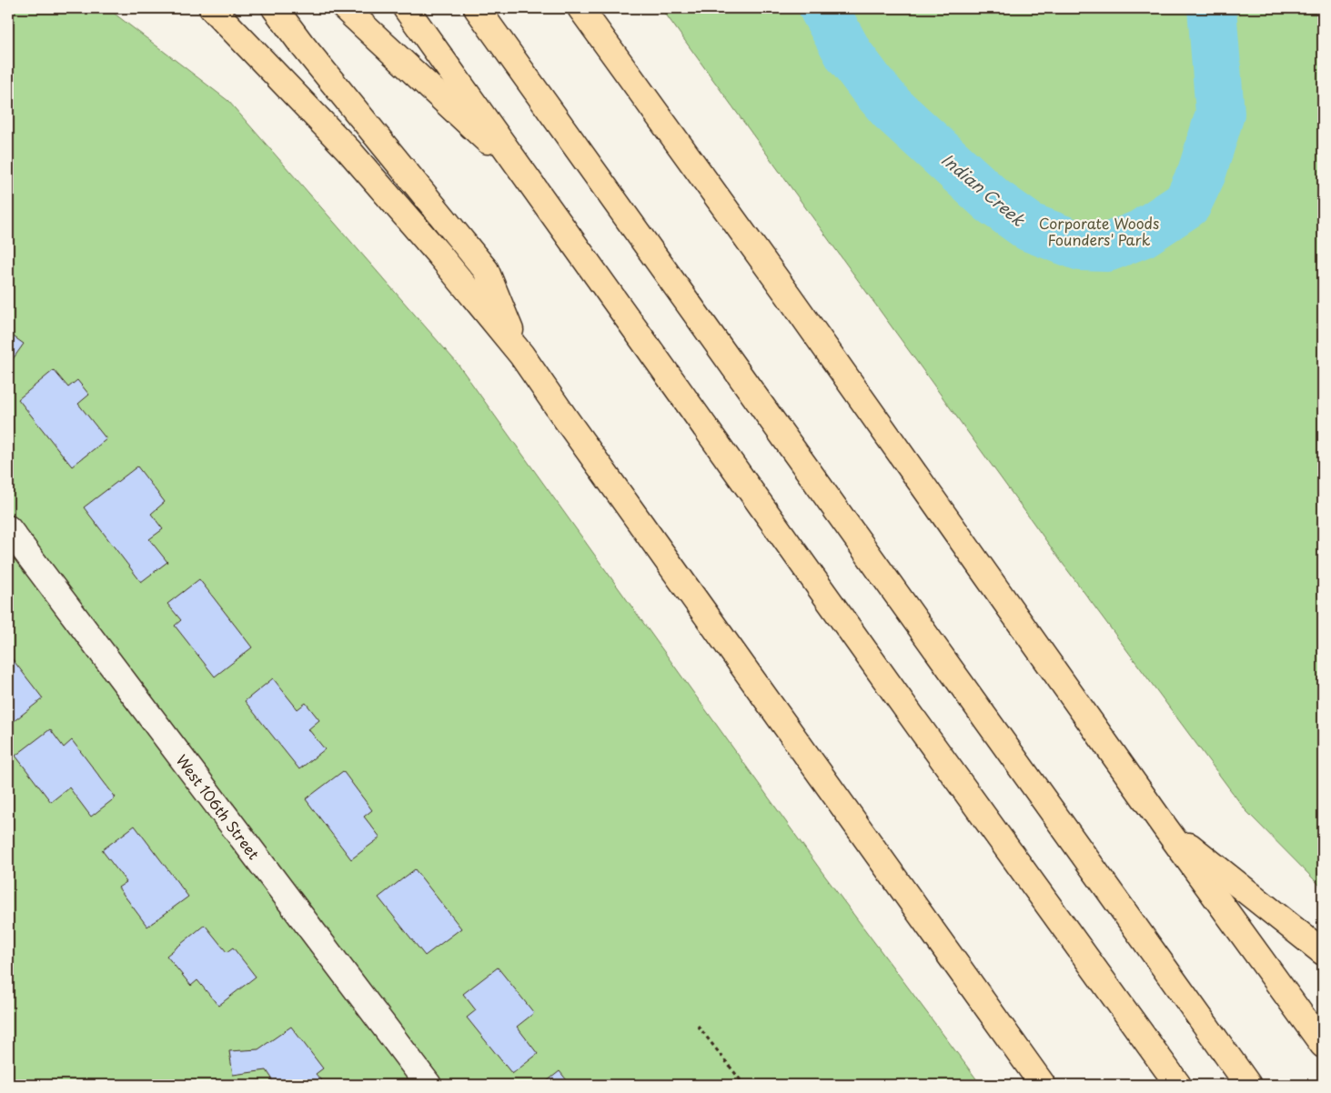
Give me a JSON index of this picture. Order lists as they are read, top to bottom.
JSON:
{
  "streets": {
    "street": ["West 106th Street"]
  },
  "water": ["Indian Creek"],
  "parks": ["Corporate Woods Founders' Park"]
}
